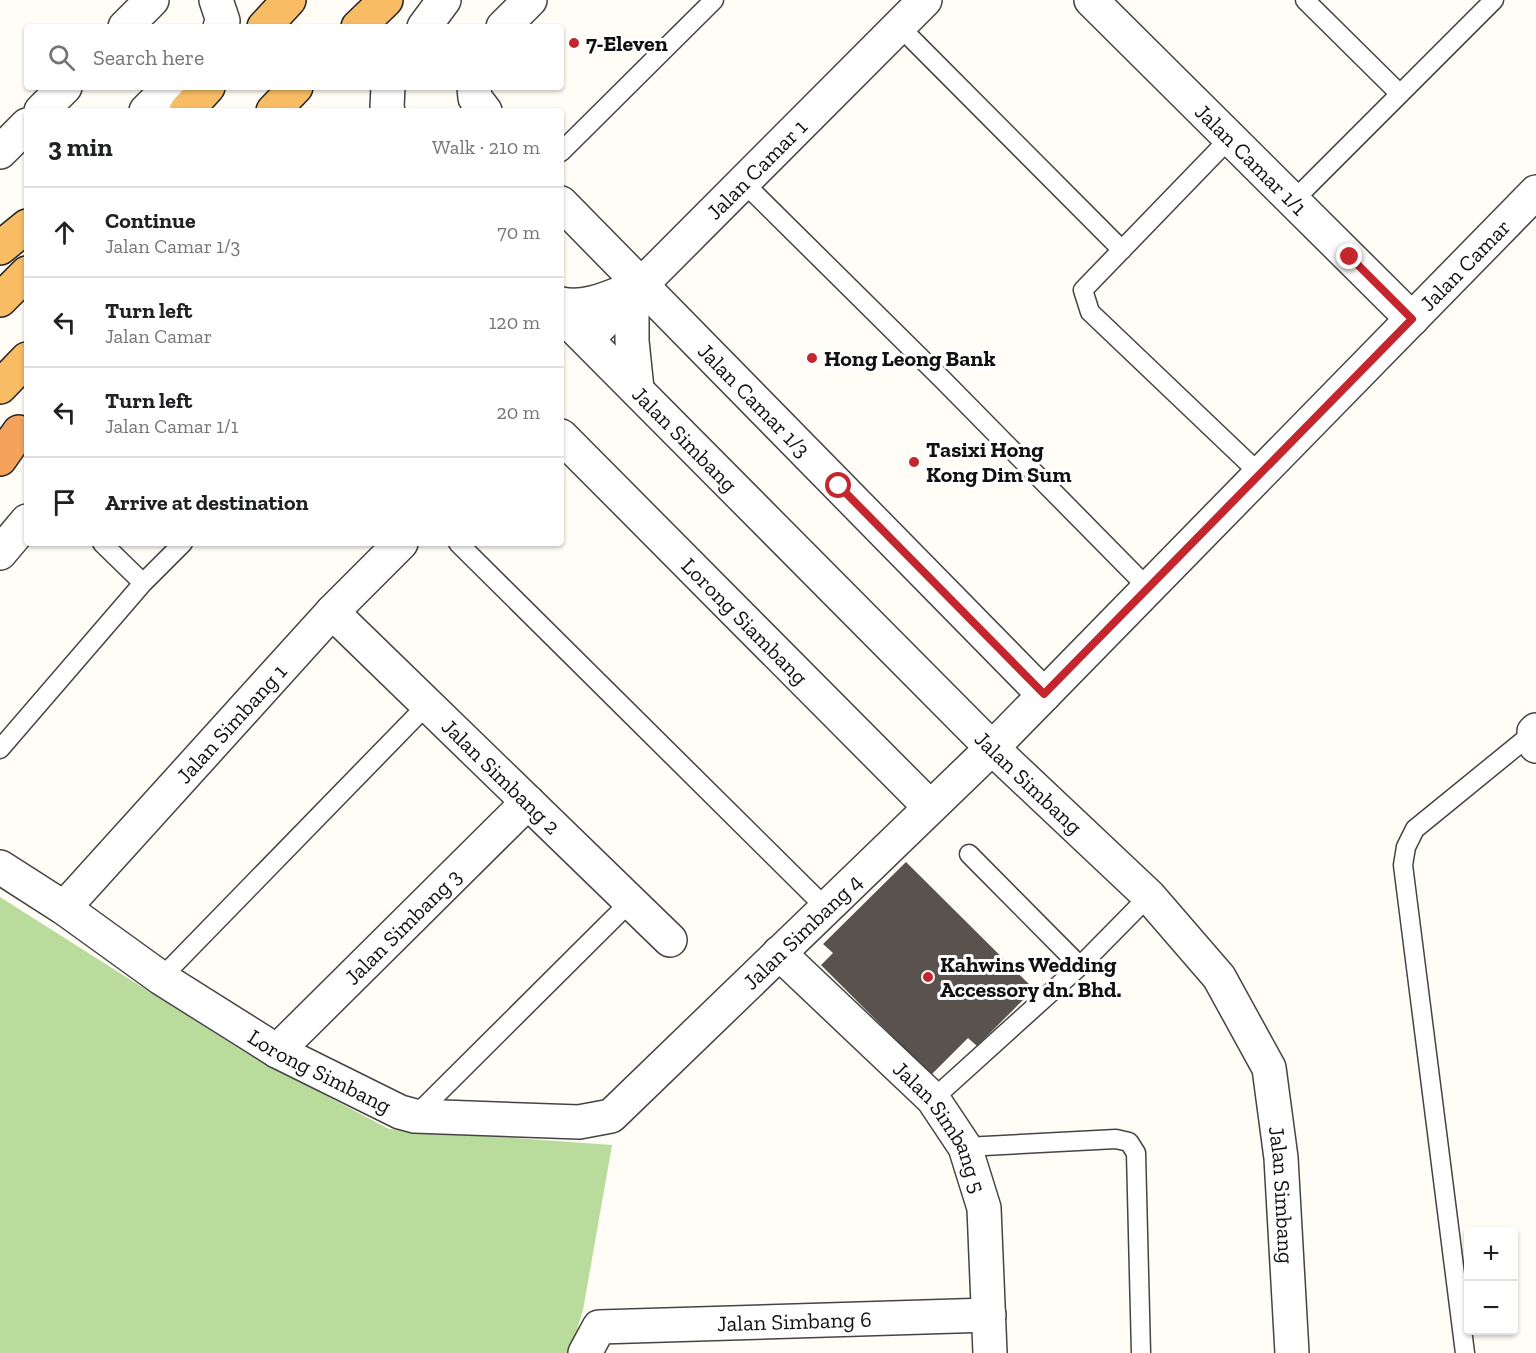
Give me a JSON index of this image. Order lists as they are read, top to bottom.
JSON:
{
  "streets": {
    "street": [
      "Jalan Camar 1/1",
      "Jalan Camar 1",
      "Jalan Camar",
      "Jalan Camar 1/3",
      "Jalan Simbang",
      "Lorong Siambang",
      "Jalan Simbang 1",
      "Jalan Simbang 2",
      "Jalan Simbang 3",
      "Jalan Simbang 4",
      "Lorong Simbang",
      "Jalan Simbang 5",
      "Jalan Simbang 6"
    ]
  },
  "crossings": [
    ["Jalan Camar 1/1", "Jalan Camar"],
    ["Jalan Camar 1", "Jalan Camar 1/3"],
    ["Jalan Camar 1", "Jalan Simbang"],
    ["Jalan Camar", "Jalan Camar 1/3"],
    ["Jalan Camar", "Jalan Simbang"],
    ["Jalan Camar", "Jalan Simbang 4"],
    ["Jalan Simbang", "Jalan Simbang 4"],
    ["Lorong Siambang", "Jalan Simbang 4"],
    ["Jalan Simbang 1", "Jalan Simbang 2"],
    ["Jalan Simbang 1", "Lorong Simbang"],
    ["Jalan Simbang 2", "Jalan Simbang 3"],
    ["Jalan Simbang 3", "Lorong Simbang"],
    ["Jalan Simbang 4", "Lorong Simbang"],
    ["Jalan Simbang 4", "Jalan Simbang 5"],
    ["Jalan Simbang 5", "Jalan Simbang 6"]
  ],
  "places": [
    "7-Eleven",
    "Hong Leong Bank",
    "Tasixi Hong Kong Dim Sum",
    "Kahwins Wedding Accessory dn. Bhd."
  ],
  "page": {
    "search": "Search here",
    "heading": ["3 min", "Walk · 210 m"],
    "list": [
      ["Continue", "Jalan Camar 1/3", "70 m"],
      ["Turn left", "Jalan Camar", "120 m"],
      ["Turn left", "Jalan Camar 1/1", "20 m"],
      "Arrive at destination"
    ],
    "map_buttons": ["+", "−"]
  }
}
